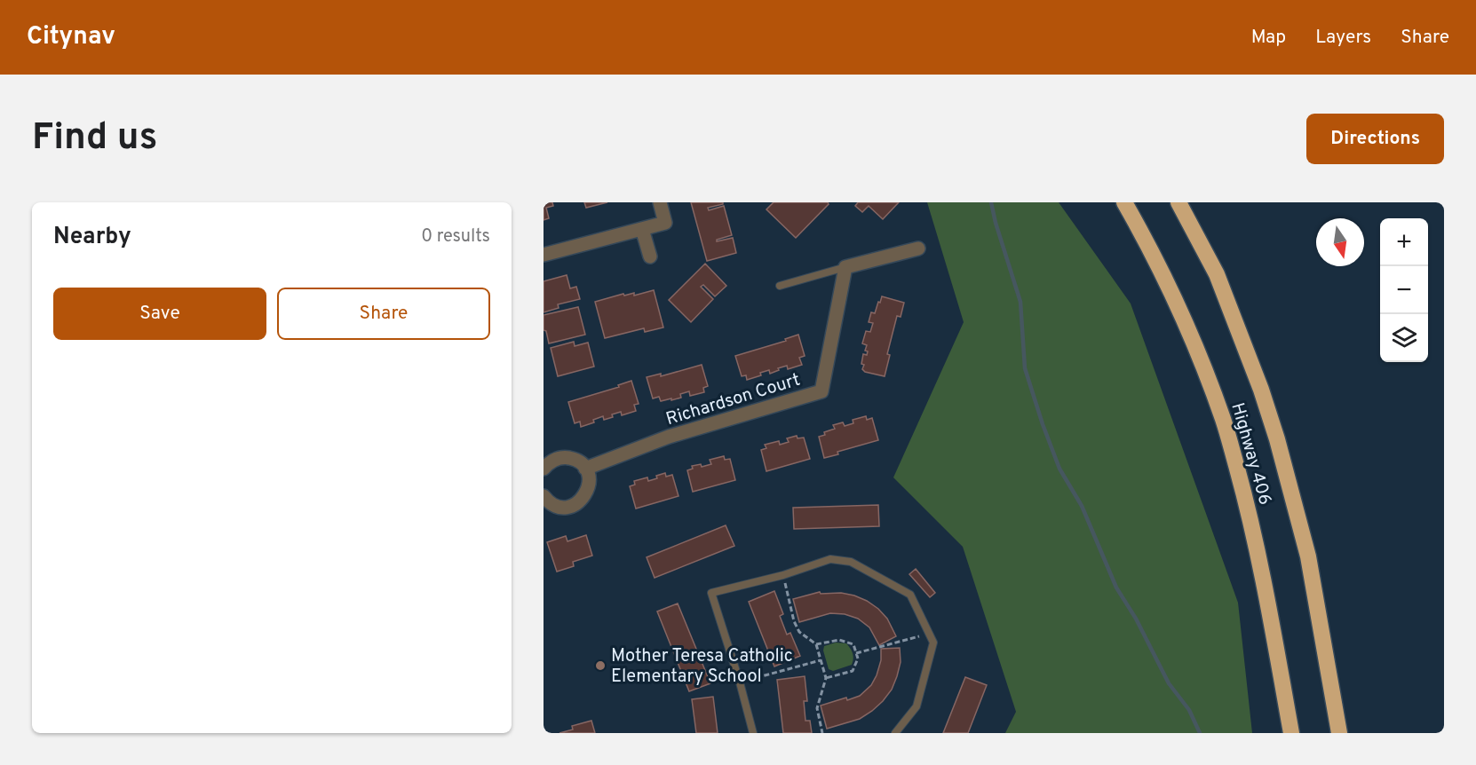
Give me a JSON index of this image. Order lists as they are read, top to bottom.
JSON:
{
  "streets": {
    "highway": ["Highway 406"],
    "street": ["Richardson Court"]
  },
  "places": ["Mother Teresa Catholic Elementary School"],
  "north": "bottom",
  "page": {
    "header": "Citynav",
    "nav": ["Map", "Layers", "Share"],
    "buttons": [
      "Directions",
      ["Save", "Share"]
    ],
    "title": "Find us",
    "heading": ["Nearby", "0 results"],
    "map_buttons": ["+", "−"]
  }
}
